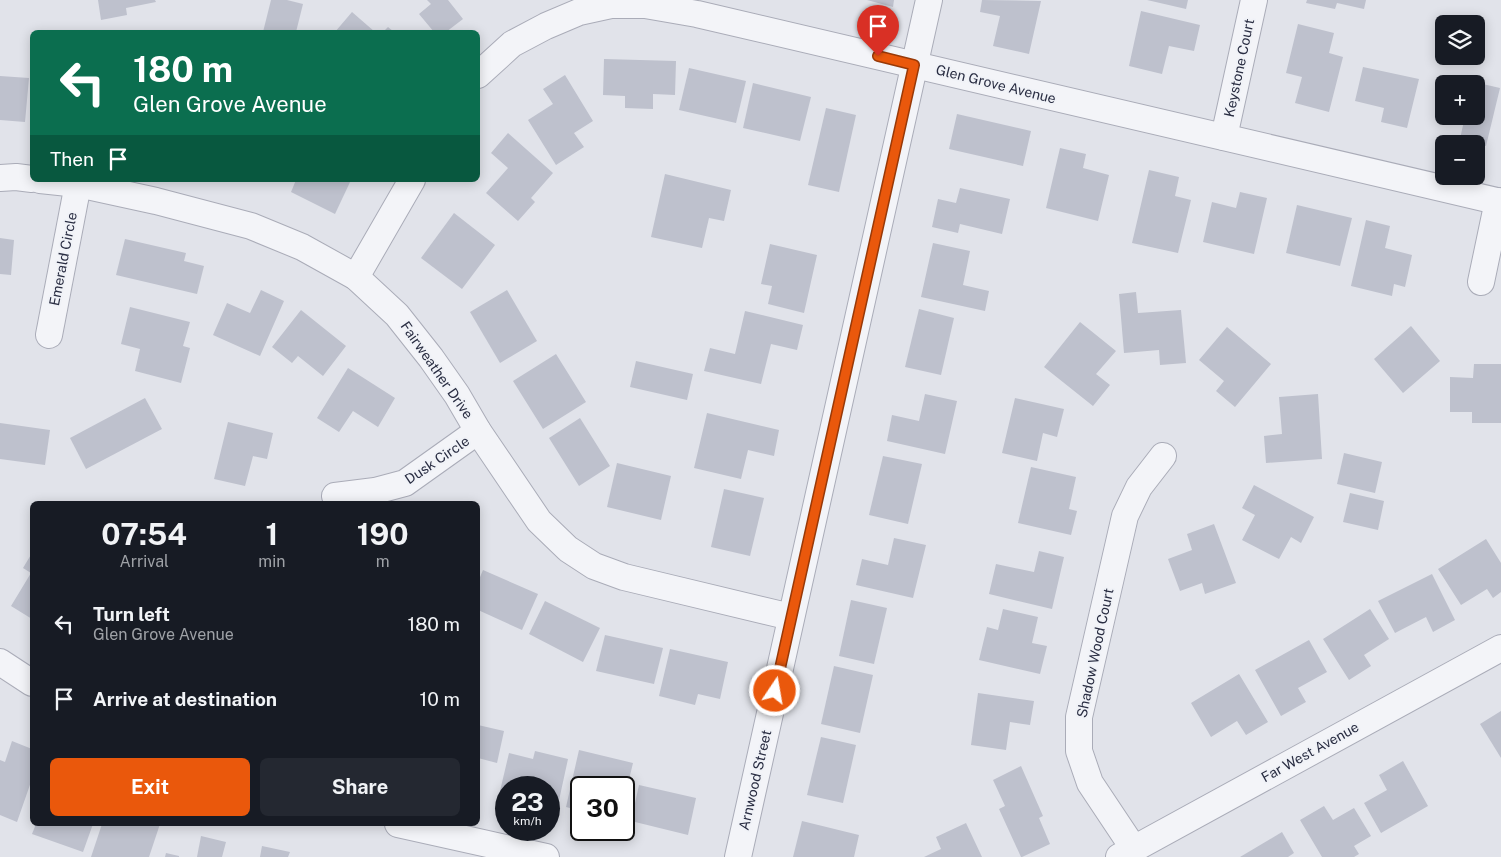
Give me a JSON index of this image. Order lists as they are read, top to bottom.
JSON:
{
  "streets": {
    "street": [
      "Keystone Court",
      "Glen Grove Avenue",
      "Emerald Circle",
      "Fairweather Drive",
      "Dusk Circle",
      "Shadow Wood Court",
      "Far West Avenue",
      "Arnwood Street"
    ]
  },
  "crossings": [
    ["Keystone Court", "Glen Grove Avenue"],
    ["Glen Grove Avenue", "Arnwood Street"],
    ["Emerald Circle", "Fairweather Drive"],
    ["Fairweather Drive", "Dusk Circle"],
    ["Fairweather Drive", "Arnwood Street"],
    ["Shadow Wood Court", "Far West Avenue"]
  ],
  "page": {
    "map_buttons": ["+", "−"],
    "turn": ["180 m", "Glen Grove Avenue"],
    "then": "Then",
    "eta": [
      "07:54",
      "Arrival",
      "1",
      "min",
      "190",
      "m"
    ],
    "list": [
      {
        "name": "Turn left",
        "note": "Glen Grove Avenue",
        "value": "180 m"
      },
      {
        "name": "Arrive at destination",
        "value": "10 m"
      }
    ],
    "buttons": ["Exit", "Share"],
    "speed": "23 km/h",
    "limit": "30"
  }
}
